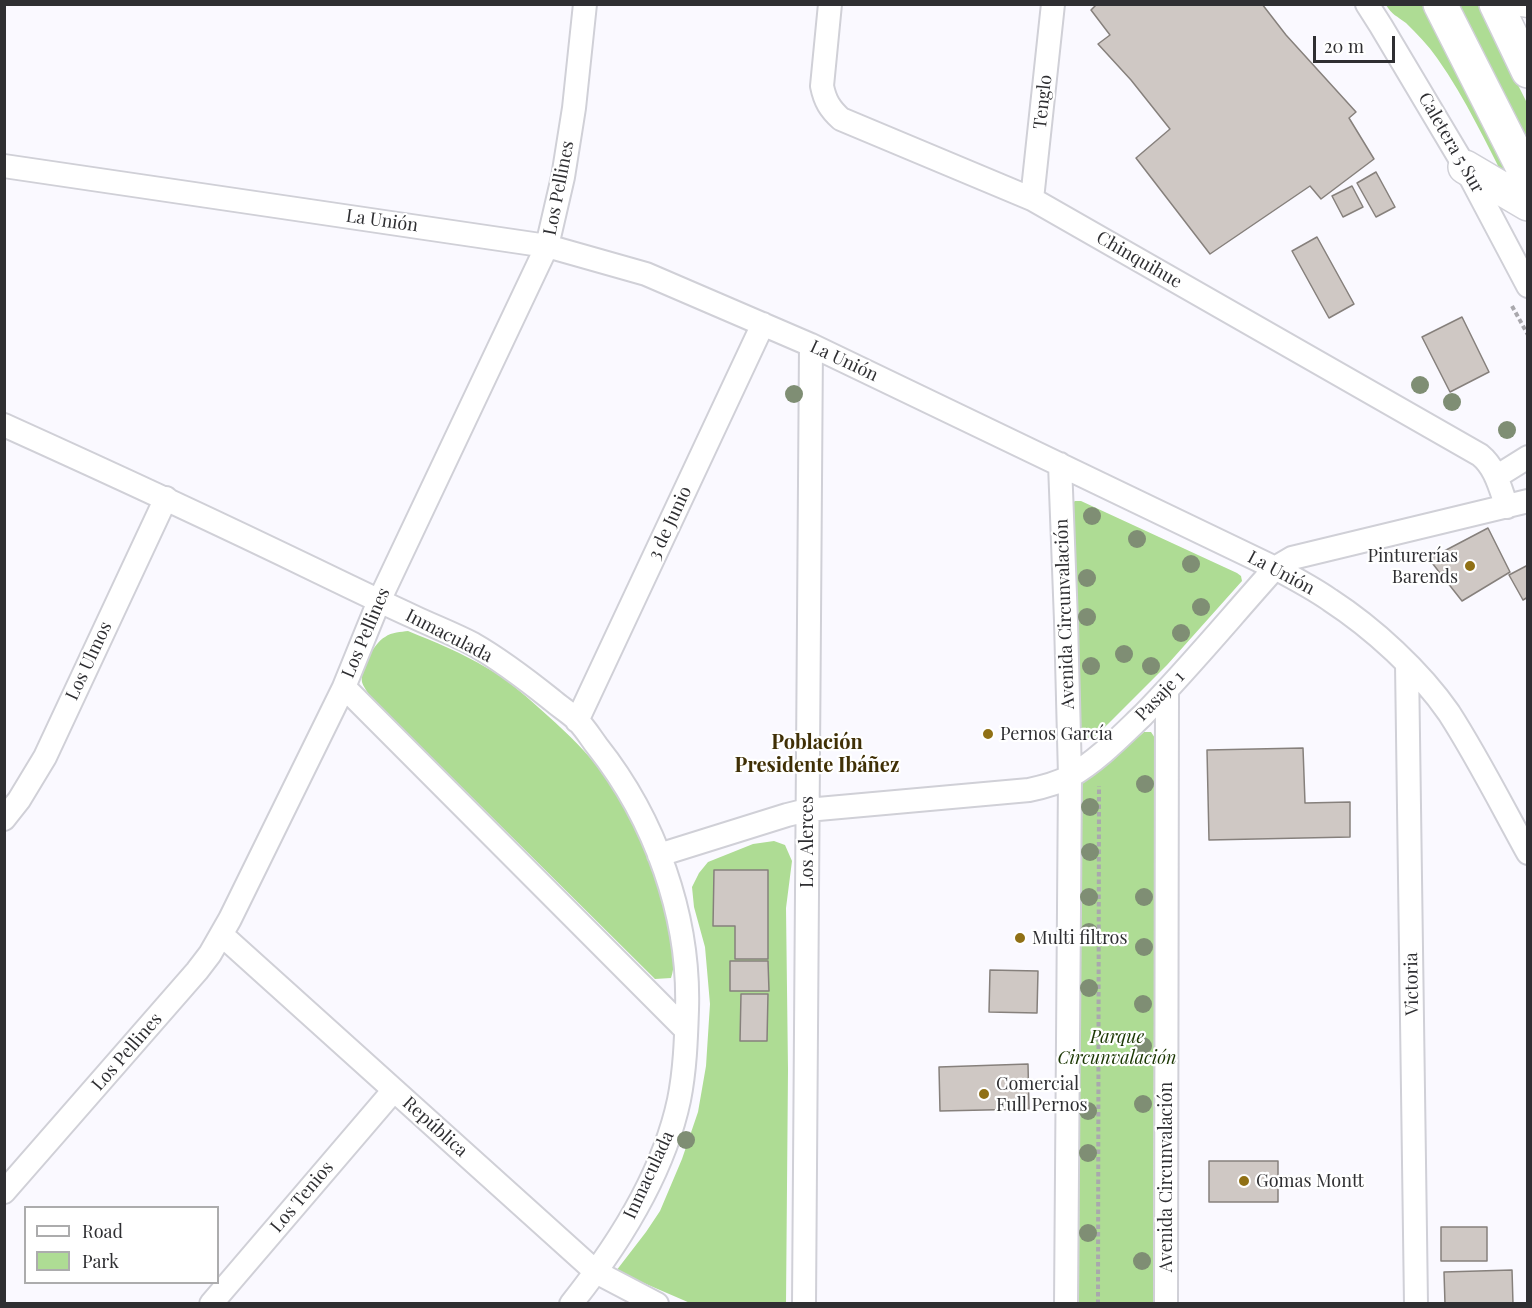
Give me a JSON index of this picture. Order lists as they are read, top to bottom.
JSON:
{
  "streets": {
    "street": [
      "Tenglo",
      "Caletera 5 Sur",
      "Los Pellines",
      "La Unión",
      "Chinquihue",
      "3 de Junio",
      "Avenida Circunvalación",
      "Inmaculada",
      "Los Ulmos",
      "Pasaje 1",
      "Los Alerces",
      "Victoria",
      "República",
      "Los Tenios"
    ]
  },
  "crossings": [
    ["Tenglo", "Chinquihue"],
    ["Los Pellines", "La Unión"],
    ["Los Pellines", "Inmaculada"],
    ["Los Pellines", "República"],
    ["La Unión", "3 de Junio"],
    ["La Unión", "Avenida Circunvalación"],
    ["La Unión", "Pasaje 1"],
    ["La Unión", "Los Alerces"],
    ["La Unión", "Victoria"],
    ["Chinquihue", "Pasaje 1"],
    ["3 de Junio", "Inmaculada"],
    ["Avenida Circunvalación", "Pasaje 1"],
    ["Inmaculada", "Los Ulmos"],
    ["Inmaculada", "Pasaje 1"],
    ["Inmaculada", "República"],
    ["Pasaje 1", "Los Alerces"],
    ["República", "Los Tenios"]
  ],
  "districts": ["Población Presidente Ibáñez"],
  "parks": ["Parque Circunvalación"],
  "places": [
    "Pinturerías Barends",
    "Pernos García",
    "Multi filtros",
    "Comercial Full Pernos",
    "Gomas Montt"
  ],
  "legend": ["Road", "Park"],
  "scale_bar": "20 m"
}
